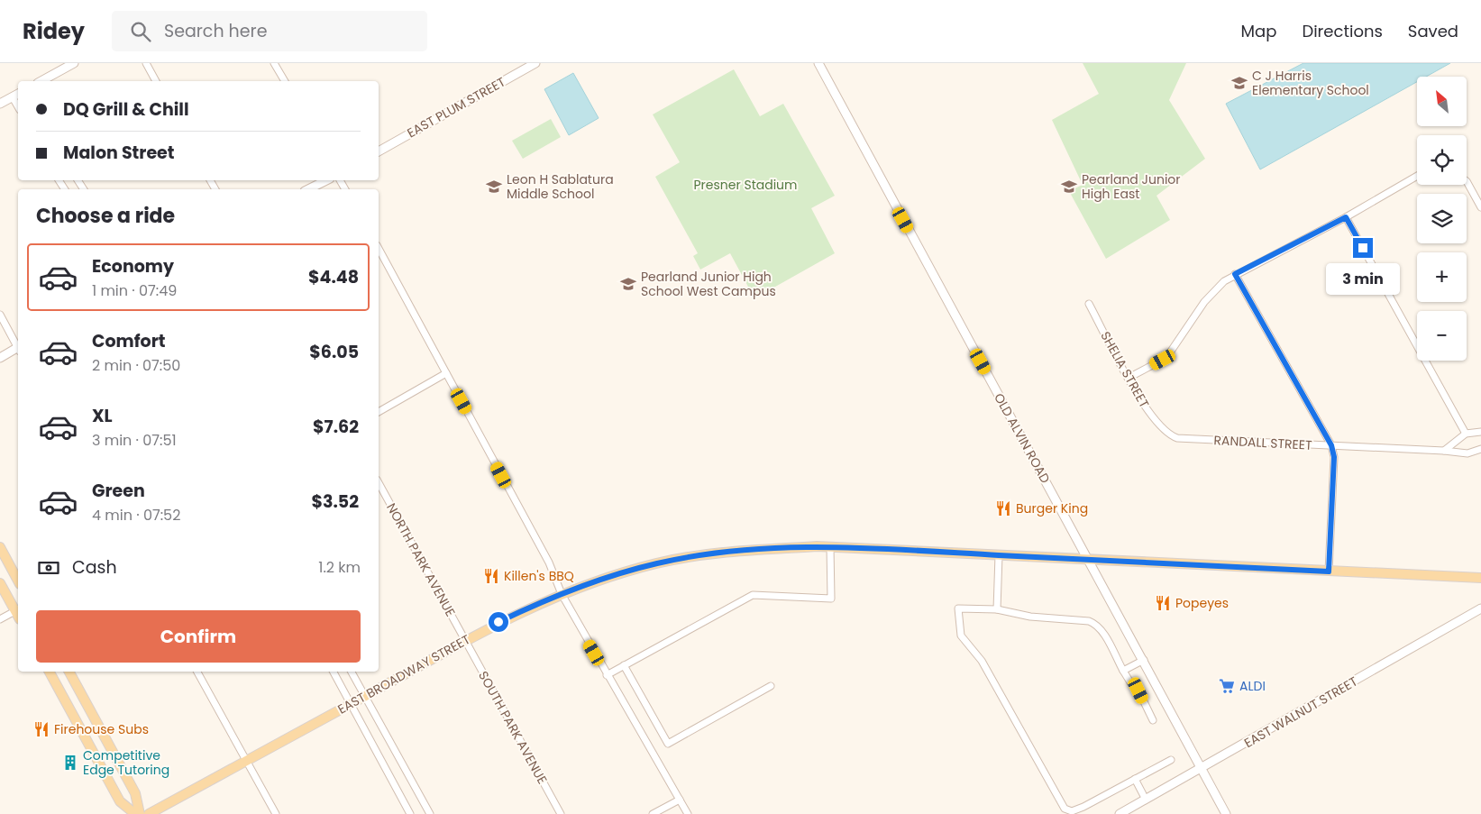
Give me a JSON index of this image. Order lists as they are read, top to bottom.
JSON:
{
  "streets": {
    "main road": ["EAST BROADWAY STREET"],
    "street": [
      "EAST PLUM STREET",
      "SHELIA STREET",
      "OLD ALVIN ROAD",
      "RANDALL STREET",
      "NORTH PARK AVENUE",
      "EAST WALNUT STREET",
      "SOUTH PARK AVENUE"
    ]
  },
  "crossings": [
    ["SHELIA STREET", "RANDALL STREET"],
    ["OLD ALVIN ROAD", "EAST BROADWAY STREET"],
    ["OLD ALVIN ROAD", "EAST WALNUT STREET"],
    ["NORTH PARK AVENUE", "EAST BROADWAY STREET"],
    ["NORTH PARK AVENUE", "SOUTH PARK AVENUE"],
    ["EAST BROADWAY STREET", "SOUTH PARK AVENUE"]
  ],
  "parks": ["Presner Stadium"],
  "places": {
    "school or university": [
      "C J Harris Elementary School",
      "Leon H Sablatura Middle School",
      "Pearland Junior High East",
      "Pearland Junior High School West Campus"
    ],
    "restaurant": [
      "Burger King",
      "Killen's BBQ",
      "Popeyes",
      "Firehouse Subs"
    ],
    "supermarket": ["ALDI"],
    "building": ["Competitive Edge Tutoring"]
  },
  "north": "top left",
  "page": {
    "header": "Ridey",
    "search": "Search here",
    "nav": ["Map", "Directions", "Saved"],
    "map_buttons": ["+", "−"],
    "banner": ["DQ Grill & Chill", "Malon Street"],
    "heading": "Choose a ride",
    "list": [
      {
        "name": "Economy",
        "note": "1 min · 07:49",
        "value": "$4.48"
      },
      {
        "name": "Comfort",
        "note": "2 min · 07:50",
        "value": "$6.05"
      },
      {
        "name": "XL",
        "note": "3 min · 07:51",
        "value": "$7.62"
      },
      {
        "name": "Green",
        "note": "4 min · 07:52",
        "value": "$3.52"
      }
    ],
    "bubble": "3 min",
    "pay": ["Cash", "1.2 km"],
    "buttons": "Confirm"
  }
}
